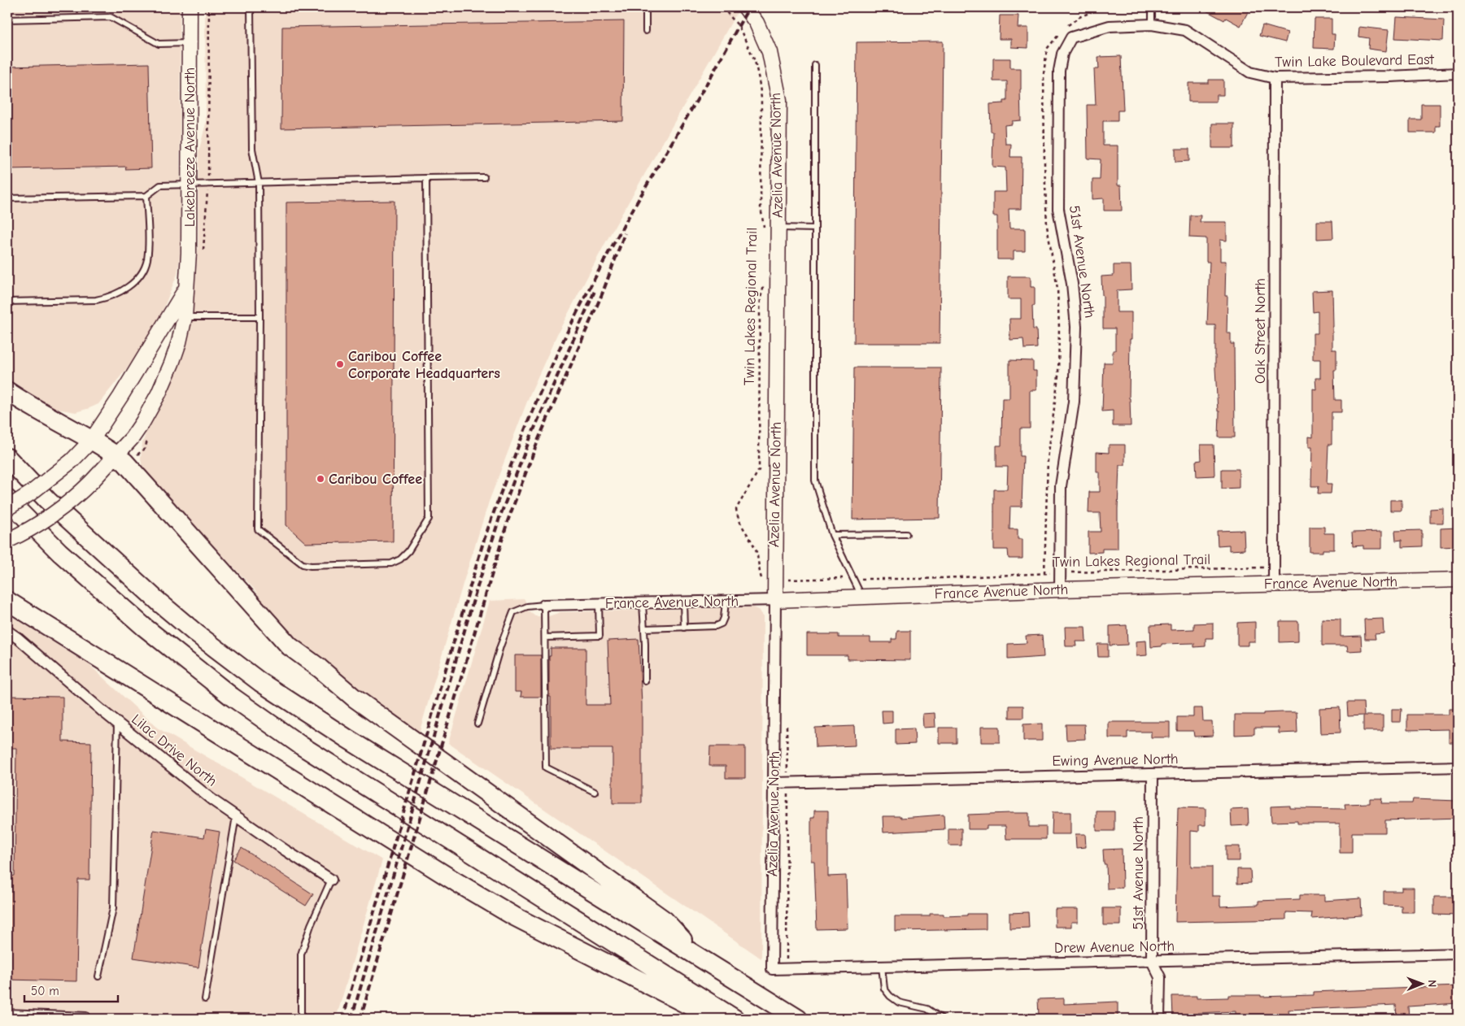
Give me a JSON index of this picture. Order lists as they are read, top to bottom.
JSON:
{
  "streets": {
    "street": [
      "Twin Lake Boulevard East",
      "Lakebreeze Avenue North",
      "Azelia Avenue North",
      "51st Avenue North",
      "Oak Street North",
      "France Avenue North",
      "Lilac Drive North",
      "Ewing Avenue North",
      "Drew Avenue North"
    ],
    "path": ["Twin Lakes Regional Trail"]
  },
  "crossings": [
    ["Twin Lake Boulevard East", "51st Avenue North"],
    ["Twin Lake Boulevard East", "Oak Street North"],
    ["Azelia Avenue North", "Twin Lakes Regional Trail"],
    ["Azelia Avenue North", "France Avenue North"],
    ["Azelia Avenue North", "Ewing Avenue North"],
    ["Azelia Avenue North", "Drew Avenue North"],
    ["51st Avenue North", "Twin Lakes Regional Trail"],
    ["51st Avenue North", "France Avenue North"],
    ["51st Avenue North", "Ewing Avenue North"],
    ["51st Avenue North", "Drew Avenue North"],
    ["Twin Lakes Regional Trail", "Oak Street North"],
    ["Oak Street North", "France Avenue North"]
  ],
  "places": ["Caribou Coffee Corporate Headquarters", "Caribou Coffee"],
  "scale_bar": "50 m",
  "north": "right"
}
